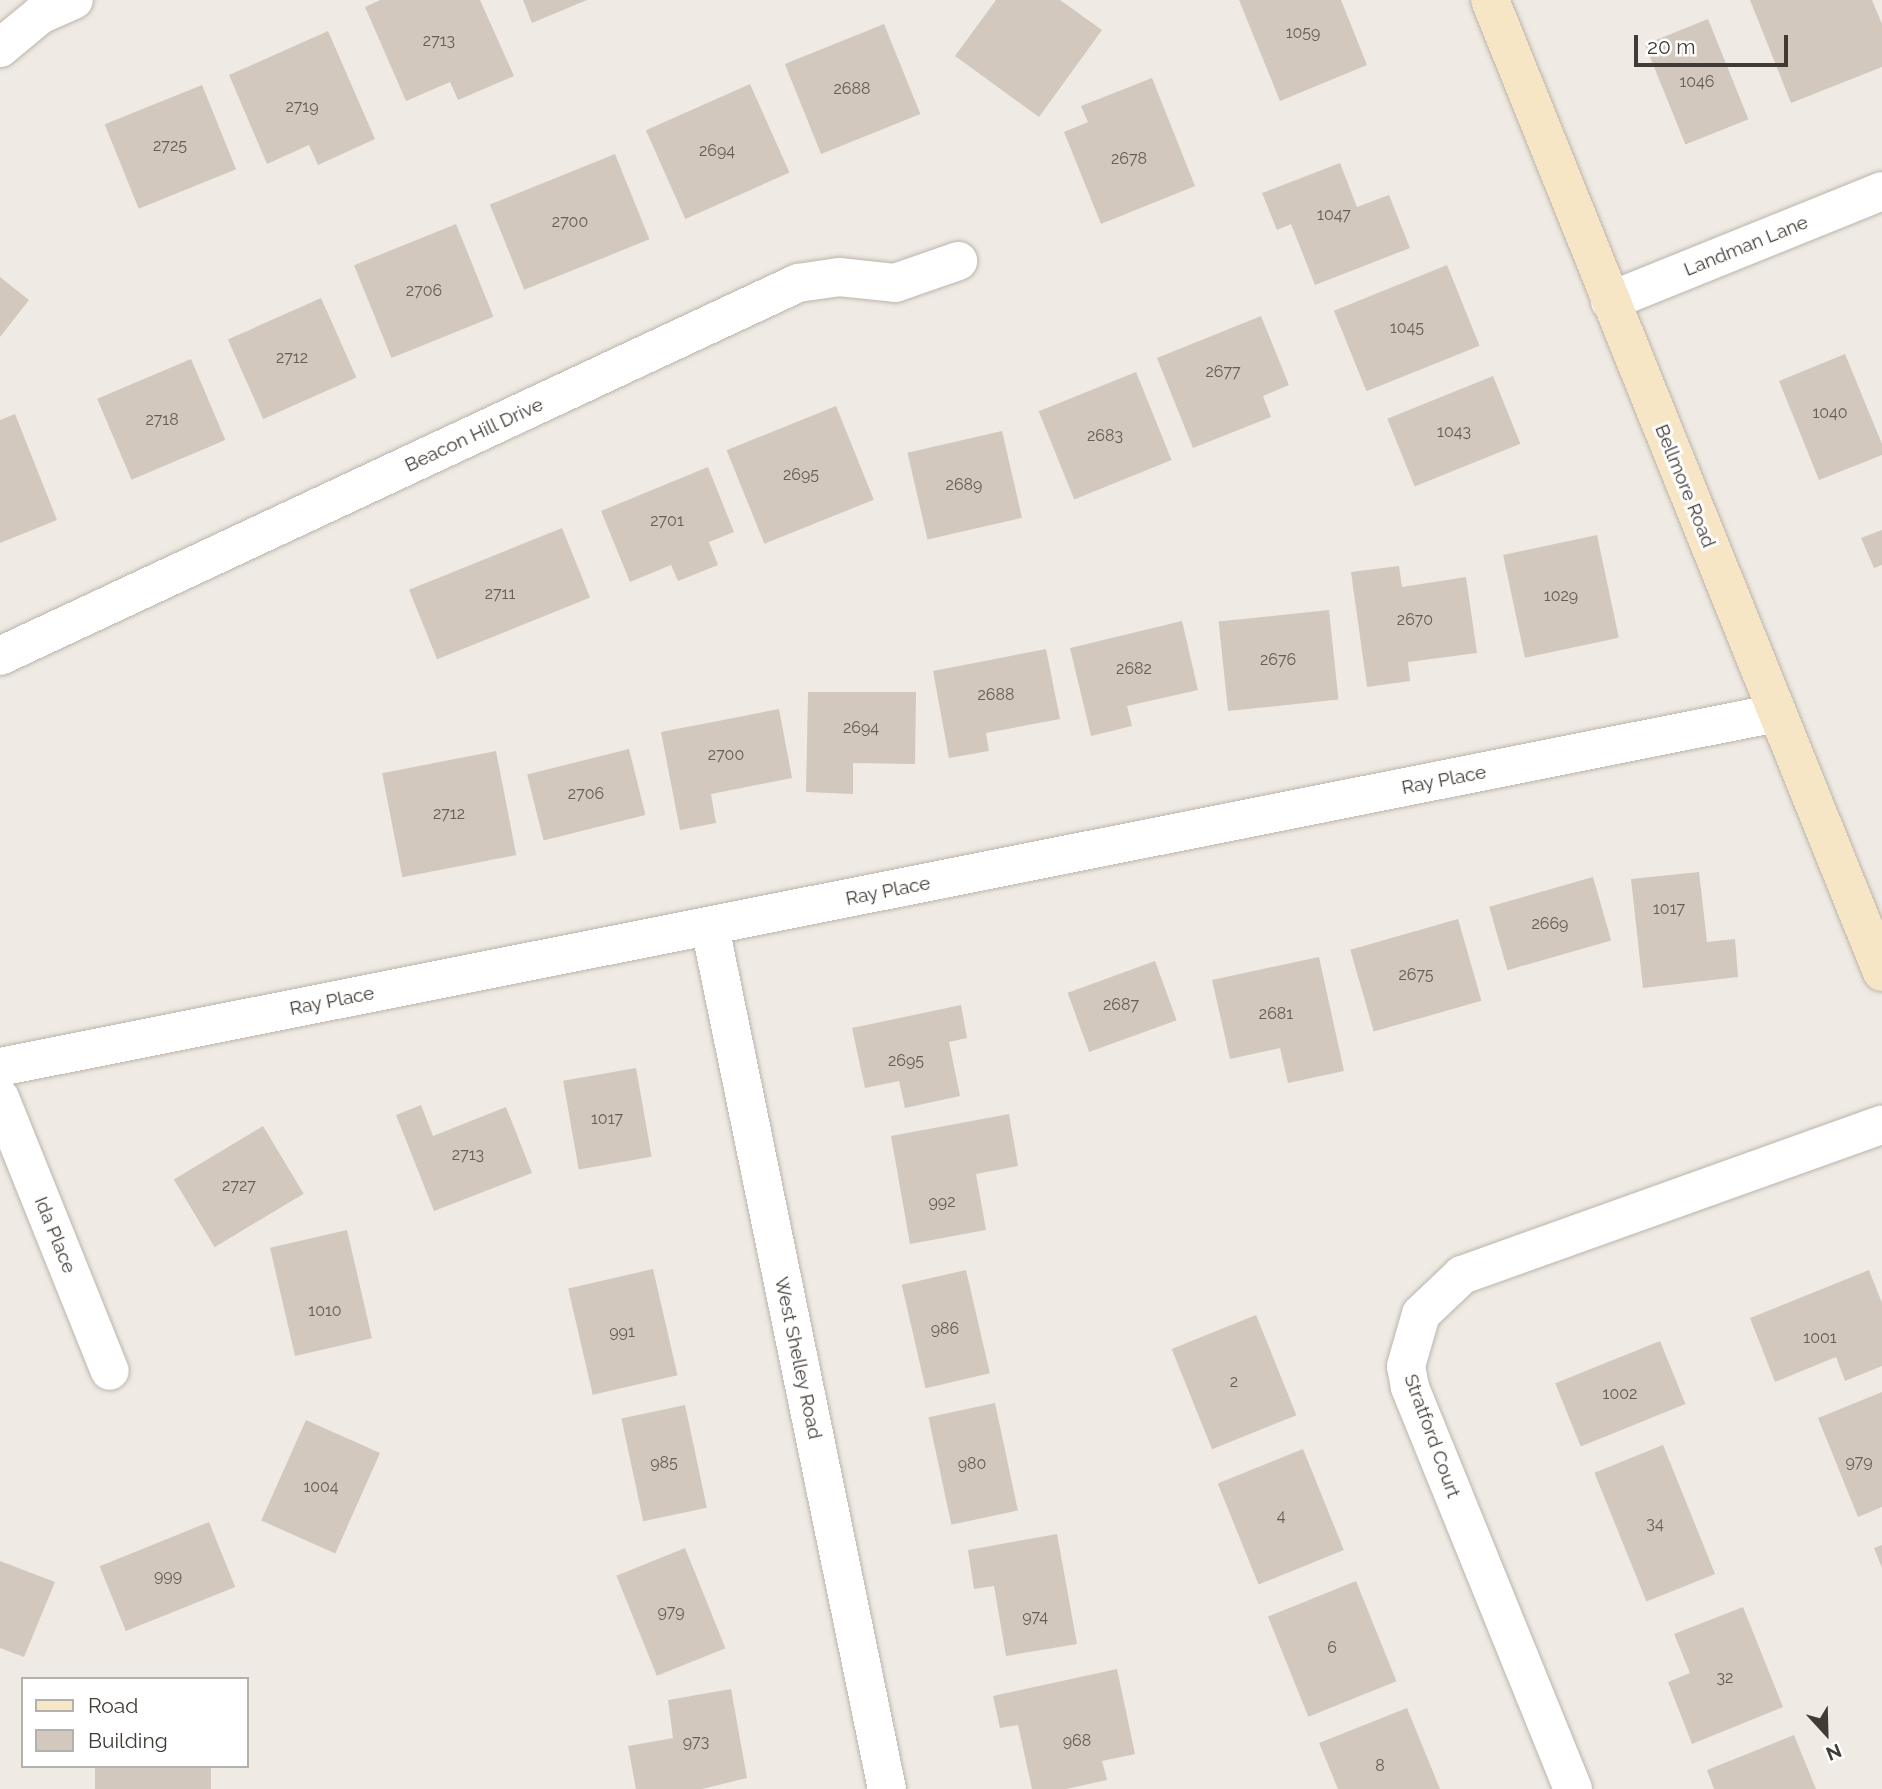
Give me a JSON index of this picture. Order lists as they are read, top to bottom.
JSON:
{
  "streets": {
    "main road": ["Bellmore Road"],
    "street": [
      "Landman Lane",
      "Beacon Hill Drive",
      "Ray Place",
      "Ida Place",
      "West Shelley Road",
      "Stratford Court"
    ]
  },
  "crossings": [
    ["Landman Lane", "Bellmore Road"],
    ["Bellmore Road", "Ray Place"],
    ["Ray Place", "West Shelley Road"]
  ],
  "house_numbers": [
    "1059",
    "2713",
    "1046",
    "2688",
    "2719",
    "2725",
    "2694",
    "2678",
    "1047",
    "2700",
    "2706",
    "1045",
    "2712",
    "2677",
    "1040",
    "2718",
    "1043",
    "2683",
    "2695",
    "2689",
    "2701",
    "2711",
    "1029",
    "2670",
    "2676",
    "2682",
    "2688",
    "2694",
    "2700",
    "2706",
    "2712",
    "1017",
    "2669",
    "2675",
    "2687",
    "2681",
    "2695",
    "1017",
    "2713",
    "2727",
    "992",
    "1010",
    "986",
    "991",
    "1001",
    "2",
    "1002",
    "979",
    "985",
    "980",
    "1004",
    "4",
    "34",
    "999",
    "979",
    "974",
    "6",
    "32",
    "968",
    "973",
    "8"
  ],
  "legend": ["Road", "Building"],
  "scale_bar": "20 m",
  "north": "bottom"
}
